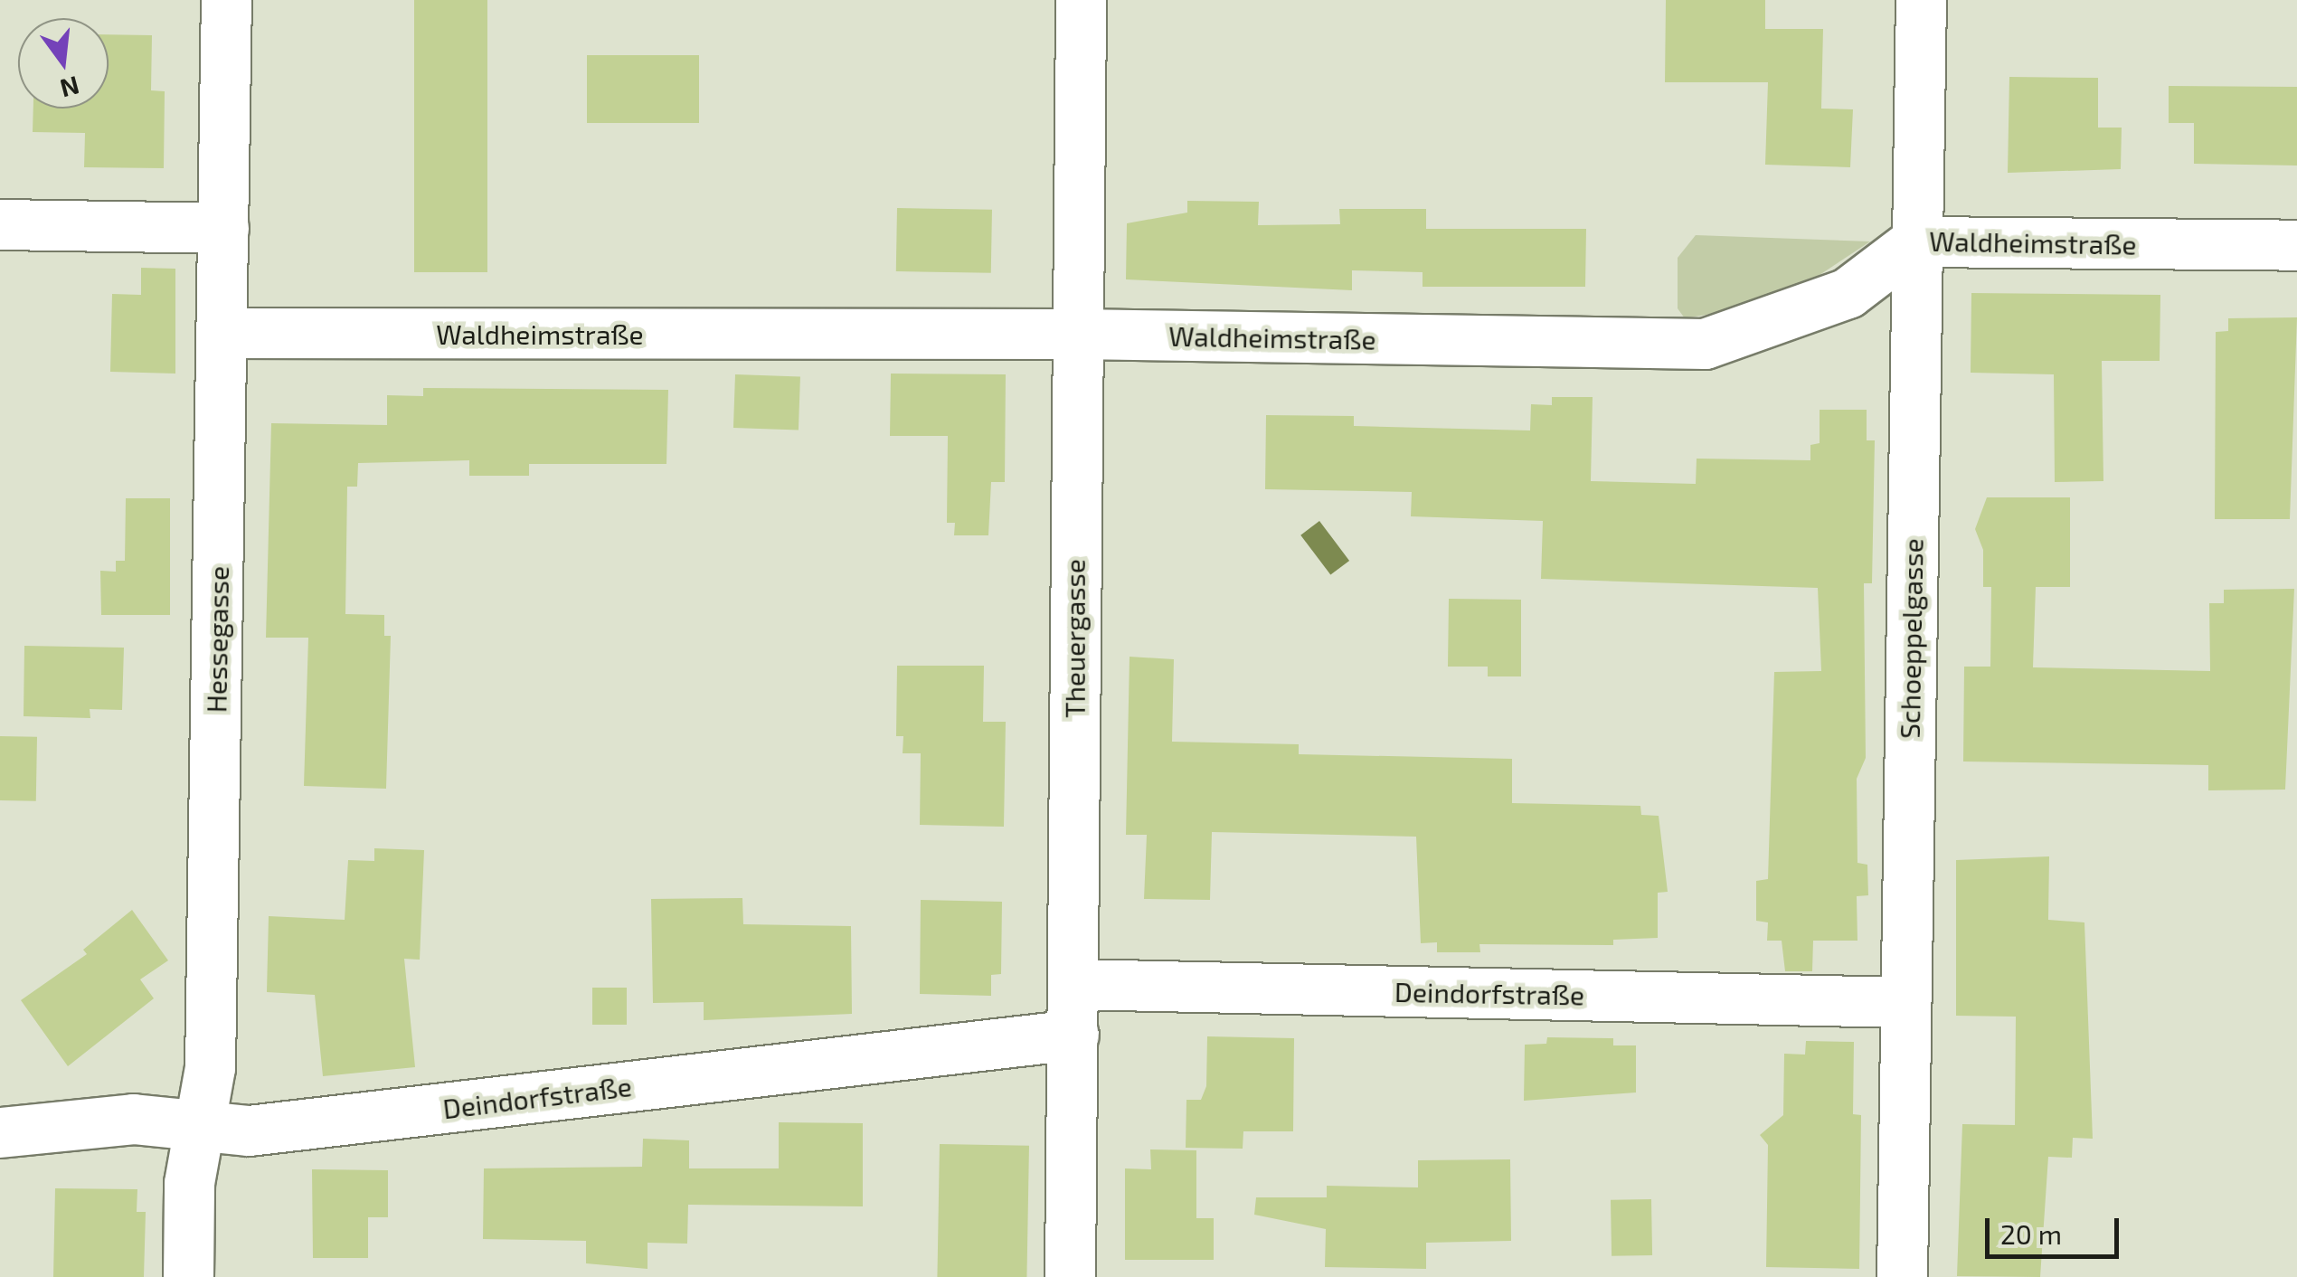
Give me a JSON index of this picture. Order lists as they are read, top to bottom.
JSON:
{
  "streets": {
    "street": [
      "Waldheimstraße",
      "Theuergasse",
      "Schoeppelgasse",
      "Hessegasse",
      "Deindorfstraße"
    ]
  },
  "crossings": [
    ["Waldheimstraße", "Theuergasse"],
    ["Waldheimstraße", "Schoeppelgasse"],
    ["Waldheimstraße", "Hessegasse"],
    ["Theuergasse", "Deindorfstraße"],
    ["Schoeppelgasse", "Deindorfstraße"],
    ["Hessegasse", "Deindorfstraße"]
  ],
  "scale_bar": "20 m",
  "north": "bottom"
}
